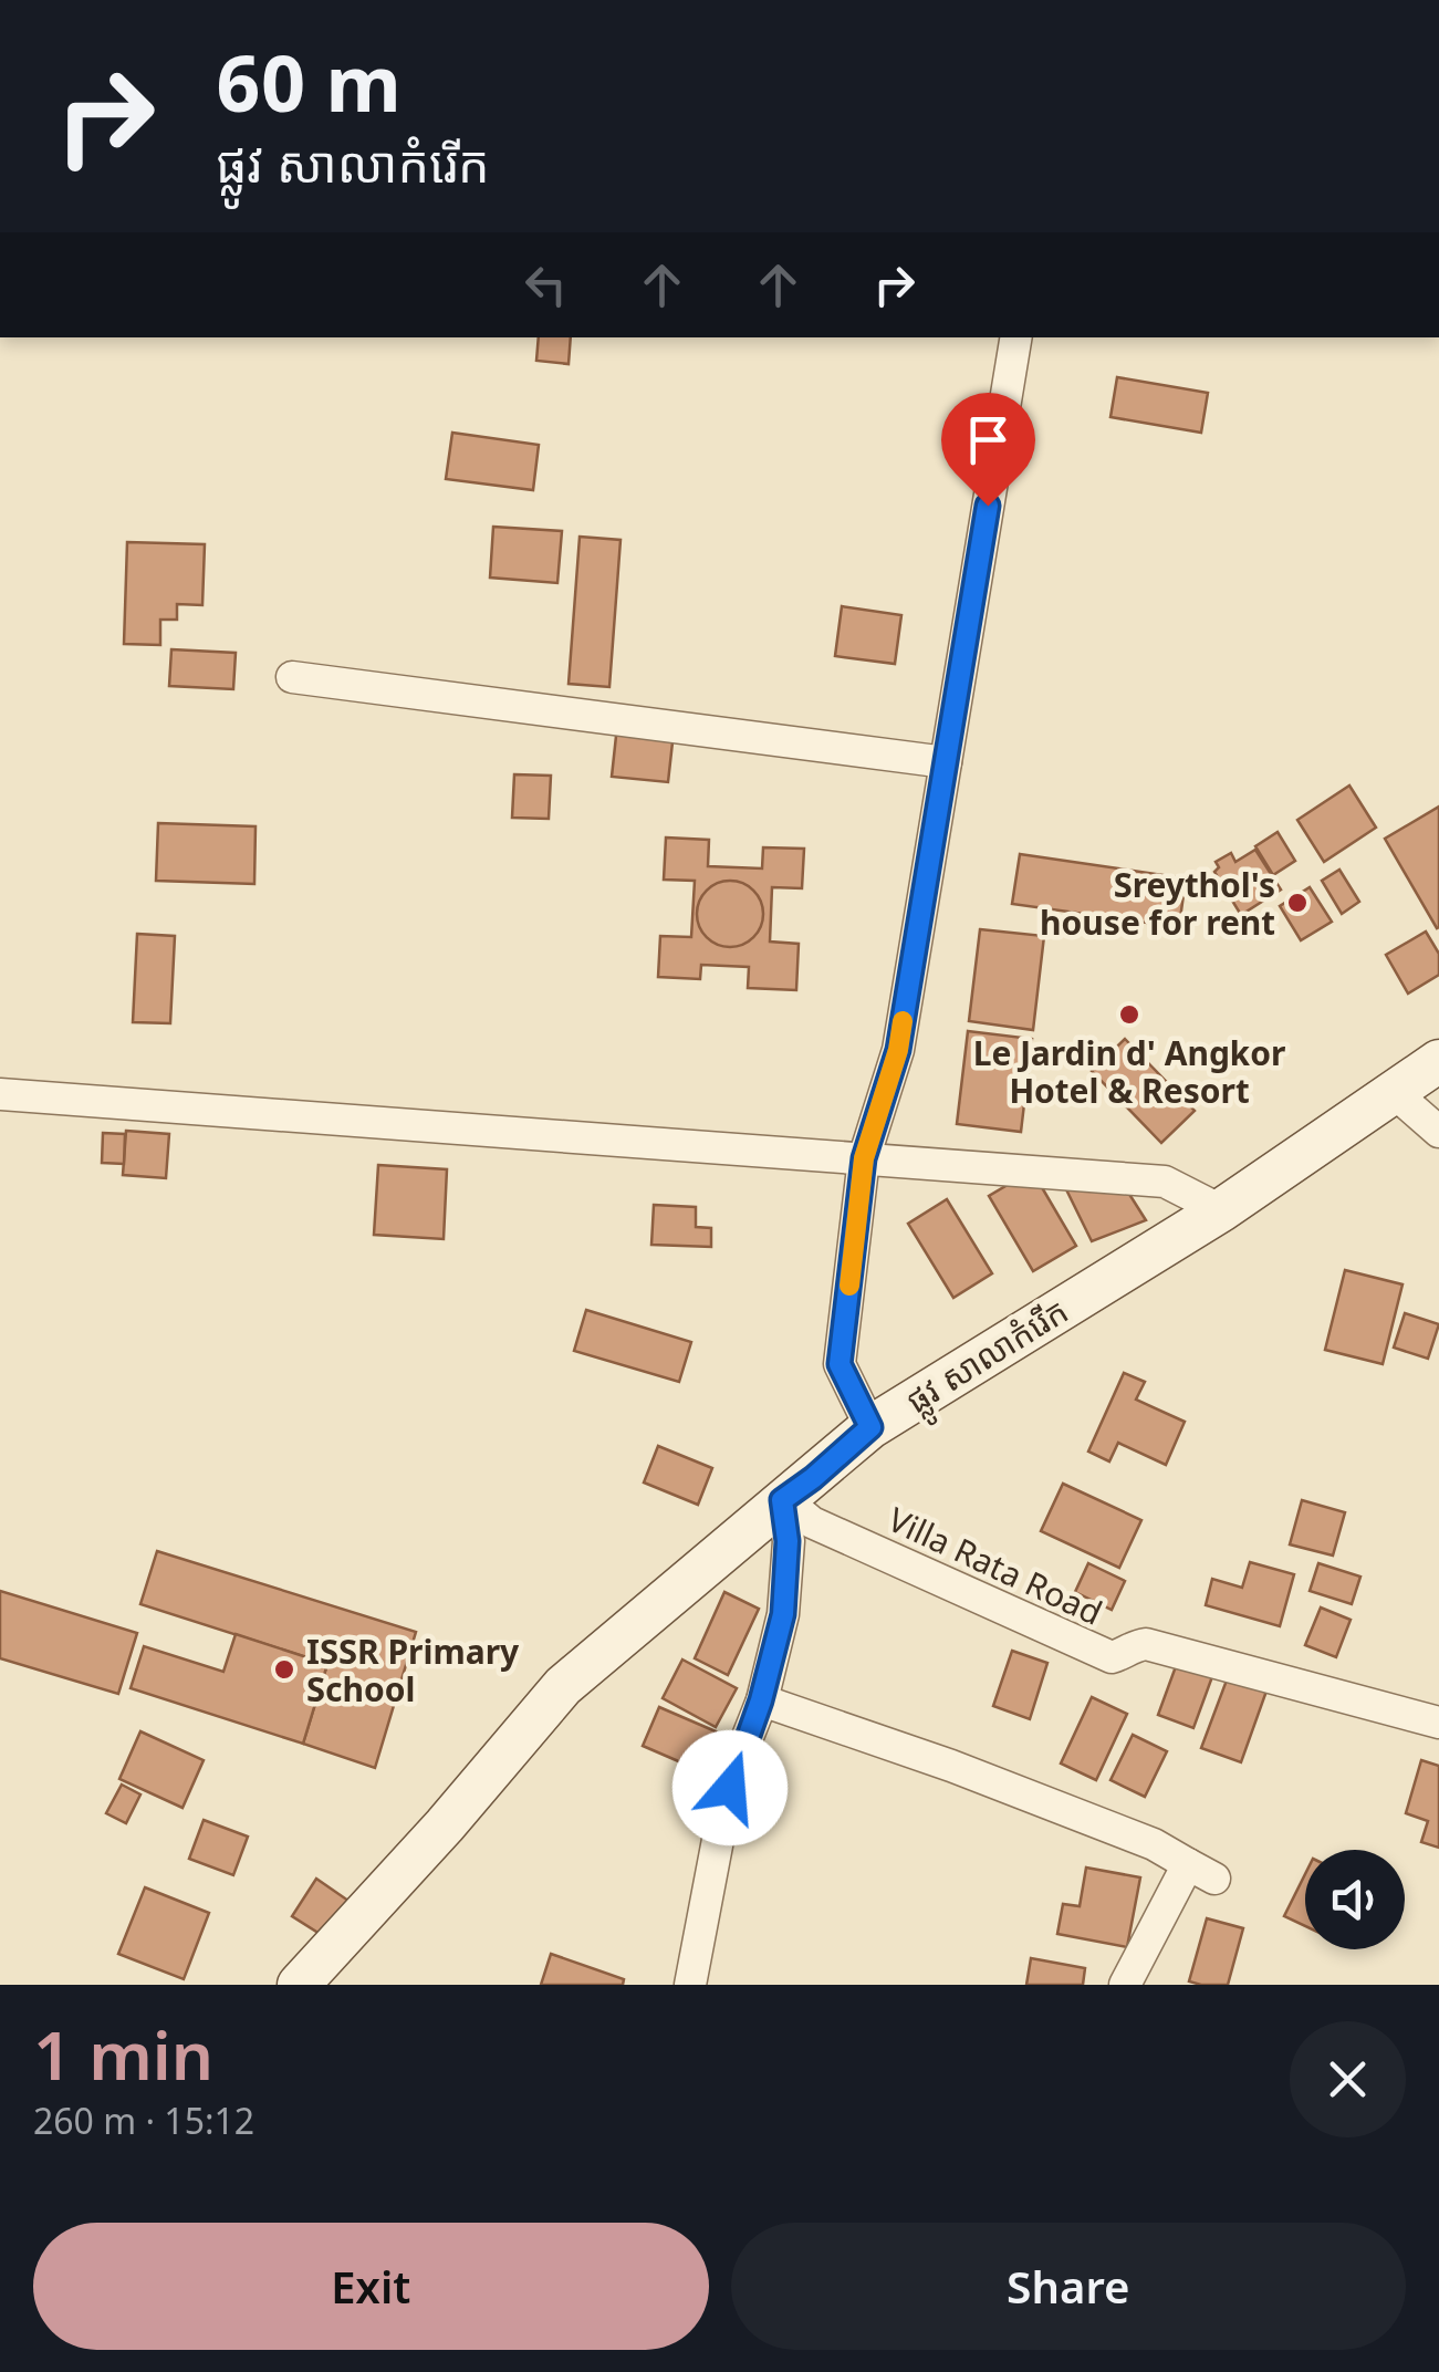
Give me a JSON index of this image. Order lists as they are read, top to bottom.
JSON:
{
  "streets": {
    "street": ["ផ្លូវ សាលាកំរើក", "Villa Rata Road"]
  },
  "crossings": [
    ["ផ្លូវ សាលាកំរើក", "Villa Rata Road"]
  ],
  "places": ["Sreythol's house for rent", "Le Jardin d' Angkor Hotel & Resort", "ISSR Primary School"],
  "page": {
    "turn": ["60 m", "ផ្លូវ សាលាកំរើក"],
    "heading": ["1 min", "260 m · 15:12"],
    "buttons": ["Exit", "Share"]
  }
}
